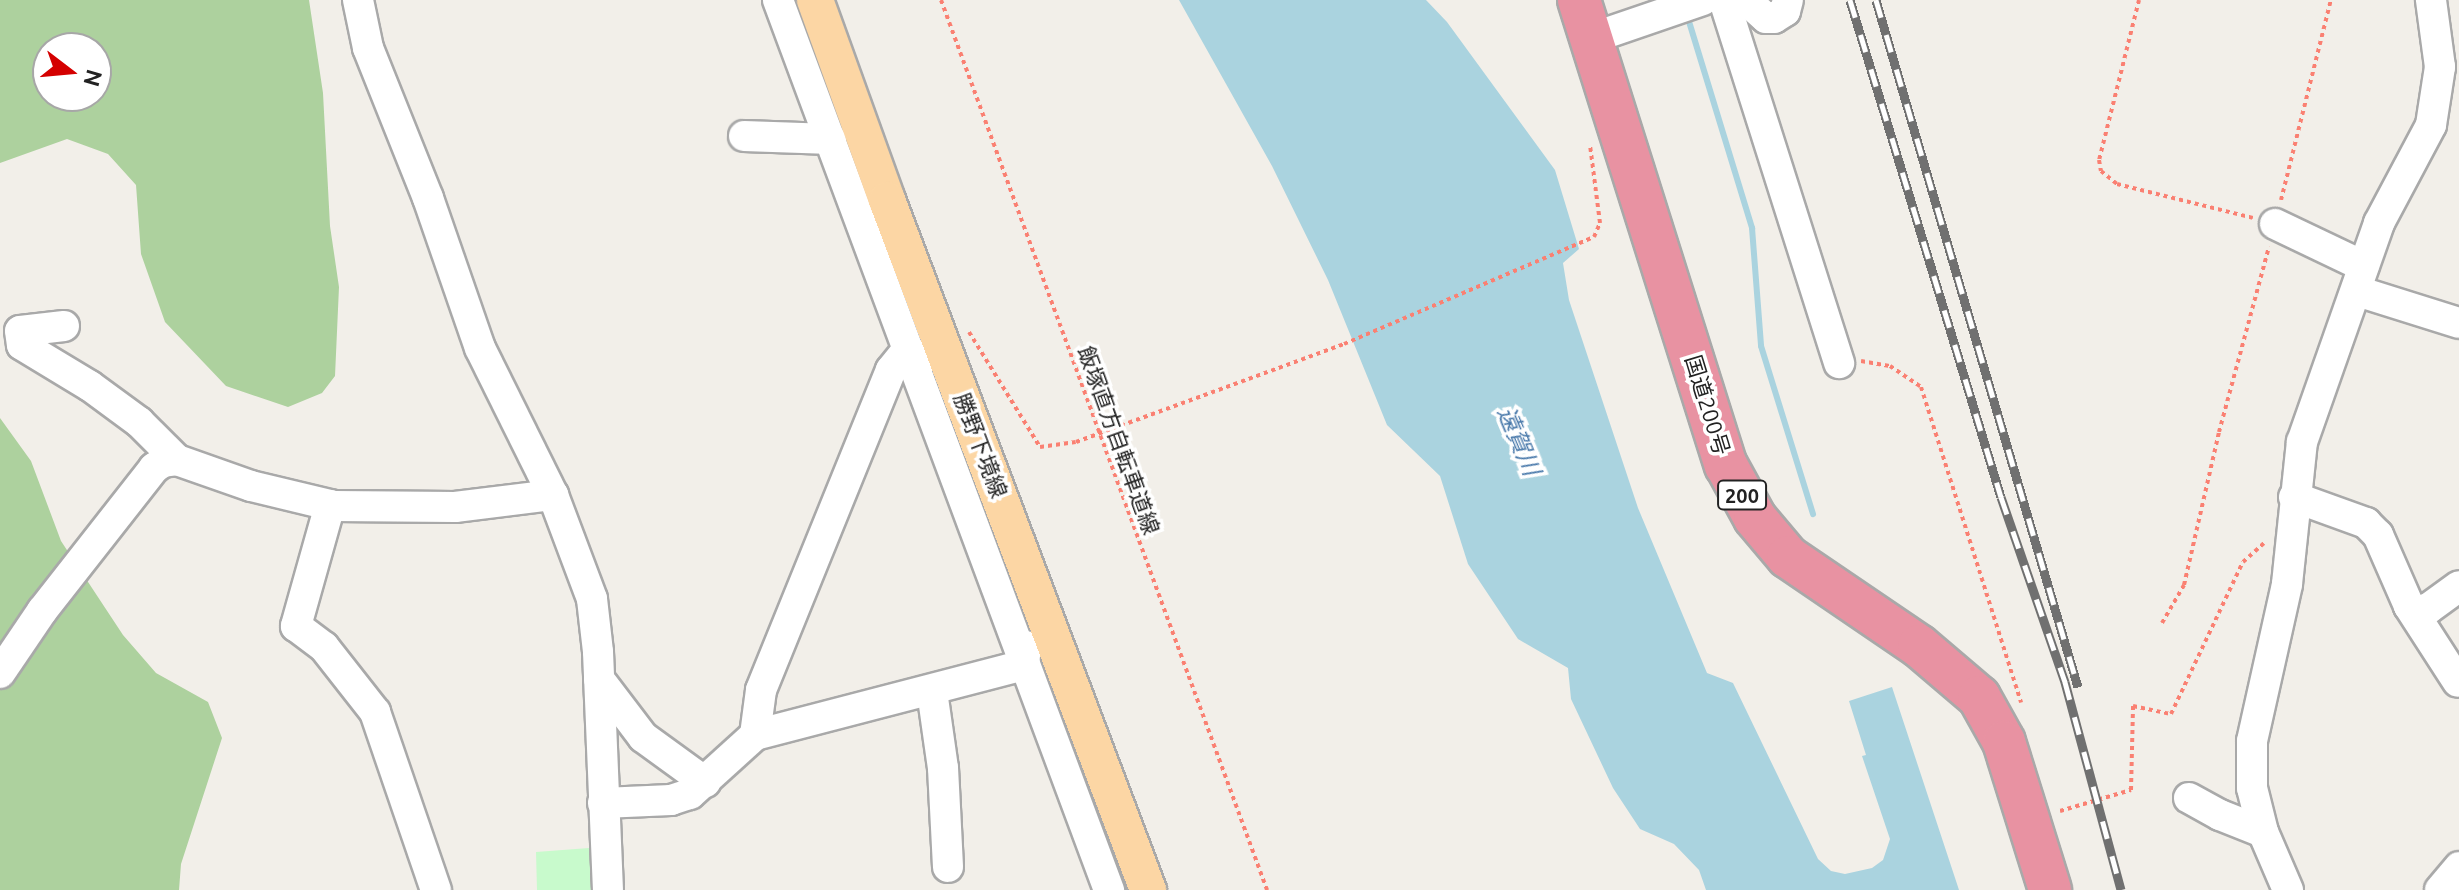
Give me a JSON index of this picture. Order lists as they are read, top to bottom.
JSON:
{
  "streets": {
    "highway": ["国道200号", "200"],
    "main road": ["勝野下境線"],
    "path": ["飯塚直方自転車道線"]
  },
  "water": ["遠賀川"],
  "north": "right"
}
